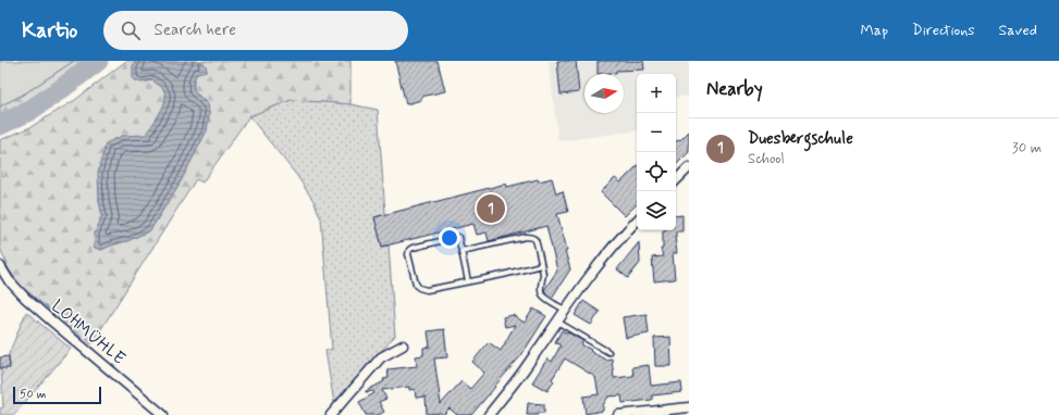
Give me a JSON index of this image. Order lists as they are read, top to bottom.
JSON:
{
  "streets": {
    "street": ["LOHMÜHLE"]
  },
  "scale_bar": "50 m",
  "north": "right",
  "page": {
    "header": "Kartio",
    "search": "Search here",
    "nav": ["Map", "Directions", "Saved"],
    "heading": "Nearby",
    "map_buttons": ["+", "−"],
    "list": [
      {
        "mark": "1",
        "name": "Duesbergschule",
        "note": "School",
        "value": "30 m"
      }
    ],
    "pins": "1",
    "scale": "50 m"
  }
}
